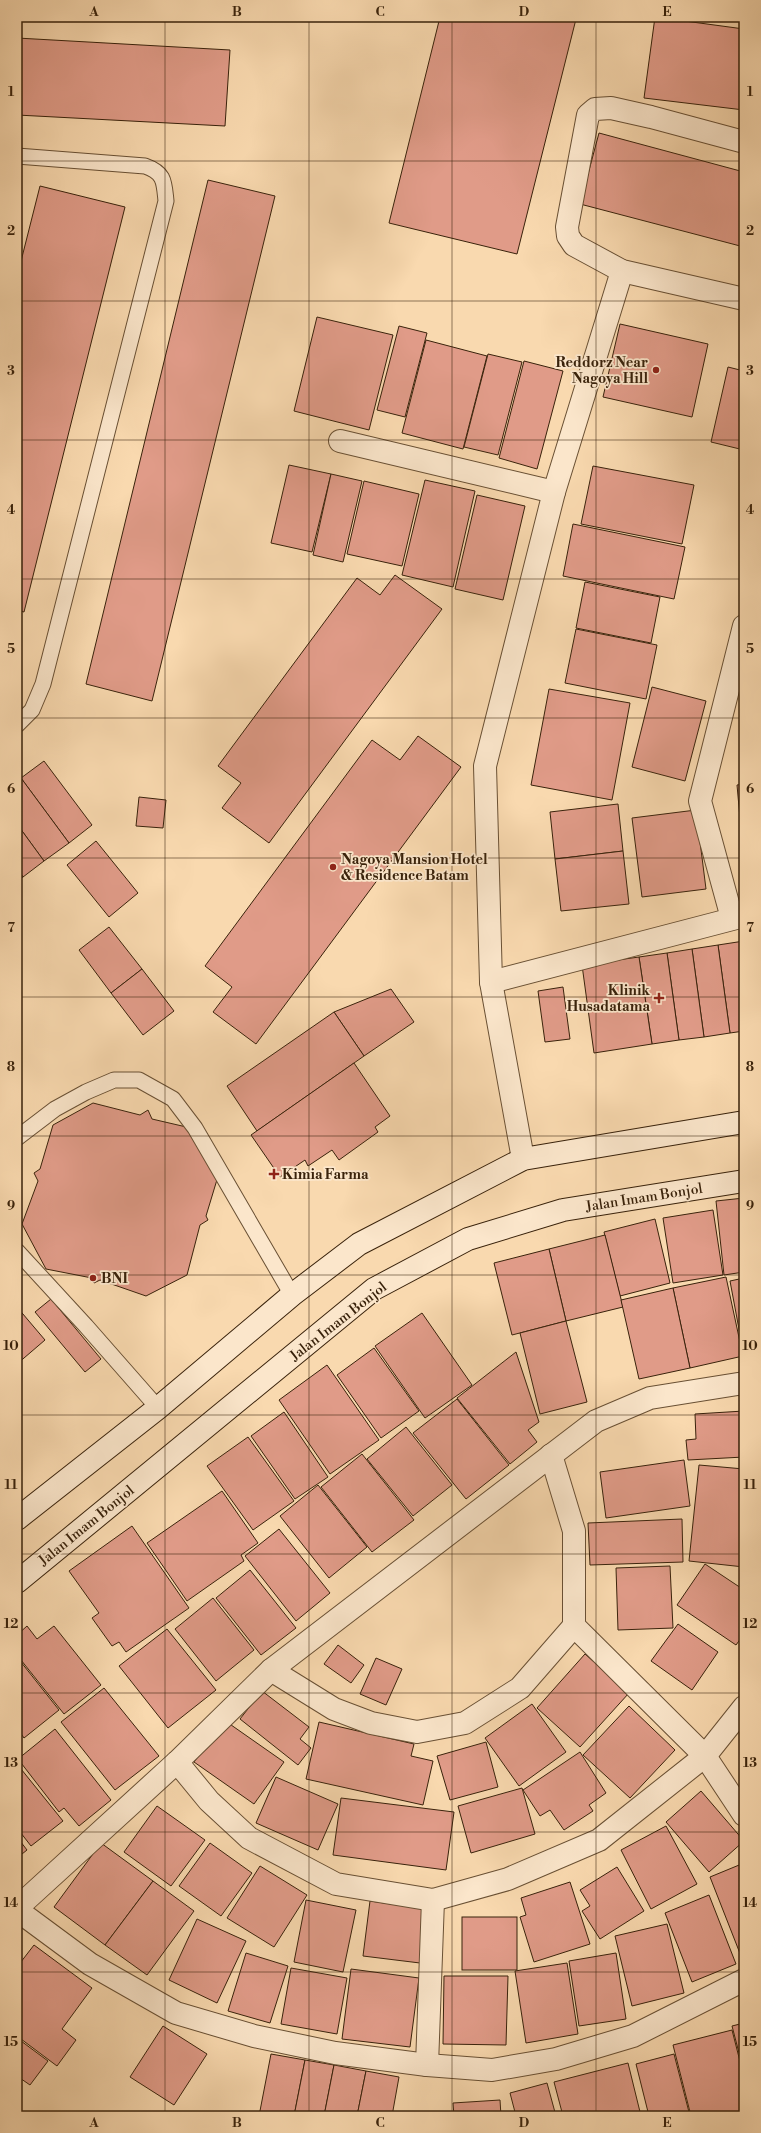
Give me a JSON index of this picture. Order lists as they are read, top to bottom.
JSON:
{
  "streets": {
    "street": ["Jalan Imam Bonjol"]
  },
  "places": {
    "other": ["Reddorz Near Nagoya Hill", "Nagoya Mansion Hotel & Residence Batam", "BNI"],
    "health": ["Klinik Husadatama", "Kimia Farma"]
  },
  "grid": {
    "columns": [
      "A",
      "B",
      "C",
      "D",
      "E"
    ],
    "rows": [
      "1",
      "2",
      "3",
      "4",
      "5",
      "6",
      "7",
      "8",
      "9",
      "10",
      "11",
      "12",
      "13",
      "14",
      "15"
    ]
  }
}
